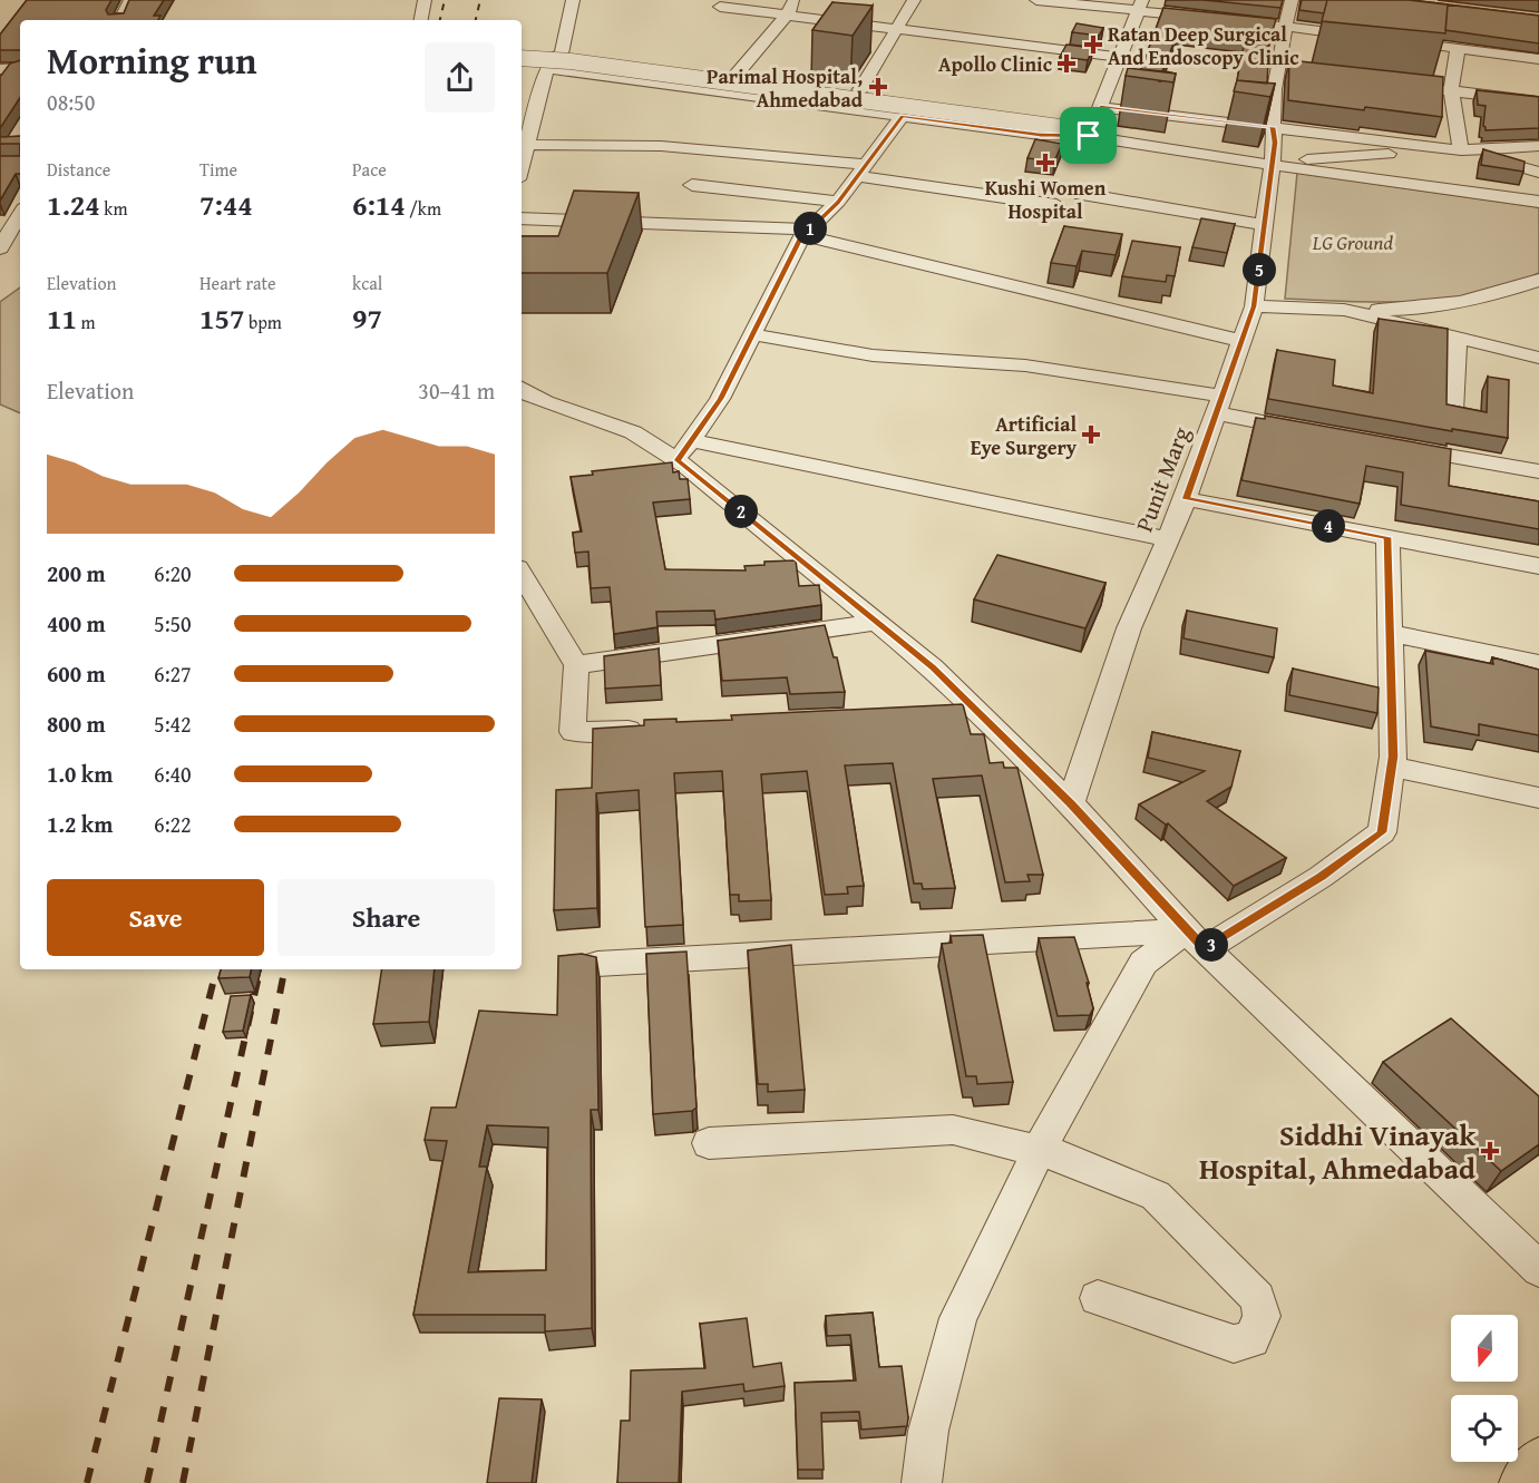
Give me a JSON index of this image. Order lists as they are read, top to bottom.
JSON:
{
  "streets": {
    "street": ["Punit Marg"]
  },
  "parks": ["LG Ground"],
  "places": {
    "health": [
      "Ratan Deep Surgical And Endoscopy Clinic",
      "Apollo Clinic",
      "Parimal Hospital, Ahmedabad",
      "Kushi Women Hospital",
      "Artificial Eye Surgery",
      "Siddhi Vinayak Hospital, Ahmedabad"
    ]
  },
  "north": "bottom",
  "page": {
    "heading": ["Morning run", "08:50"],
    "stats": [
      ["Distance", "1.24 km"],
      ["Time", "7:44"],
      ["Pace", "6:14 /km"],
      ["Elevation", "11 m"],
      ["Heart rate", "157 bpm"],
      ["kcal", "97"]
    ],
    "pins": [
      "1",
      "5",
      "2",
      "4",
      "3"
    ],
    "chart": ["Elevation", "30–41 m"],
    "list": [
      {
        "name": "200 m",
        "note": "6:20"
      },
      {
        "name": "400 m",
        "note": "5:50"
      },
      {
        "name": "600 m",
        "note": "6:27"
      },
      {
        "name": "800 m",
        "note": "5:42"
      },
      {
        "name": "1.0 km",
        "note": "6:40"
      },
      {
        "name": "1.2 km",
        "note": "6:22"
      }
    ],
    "buttons": ["Save", "Share"]
  }
}
